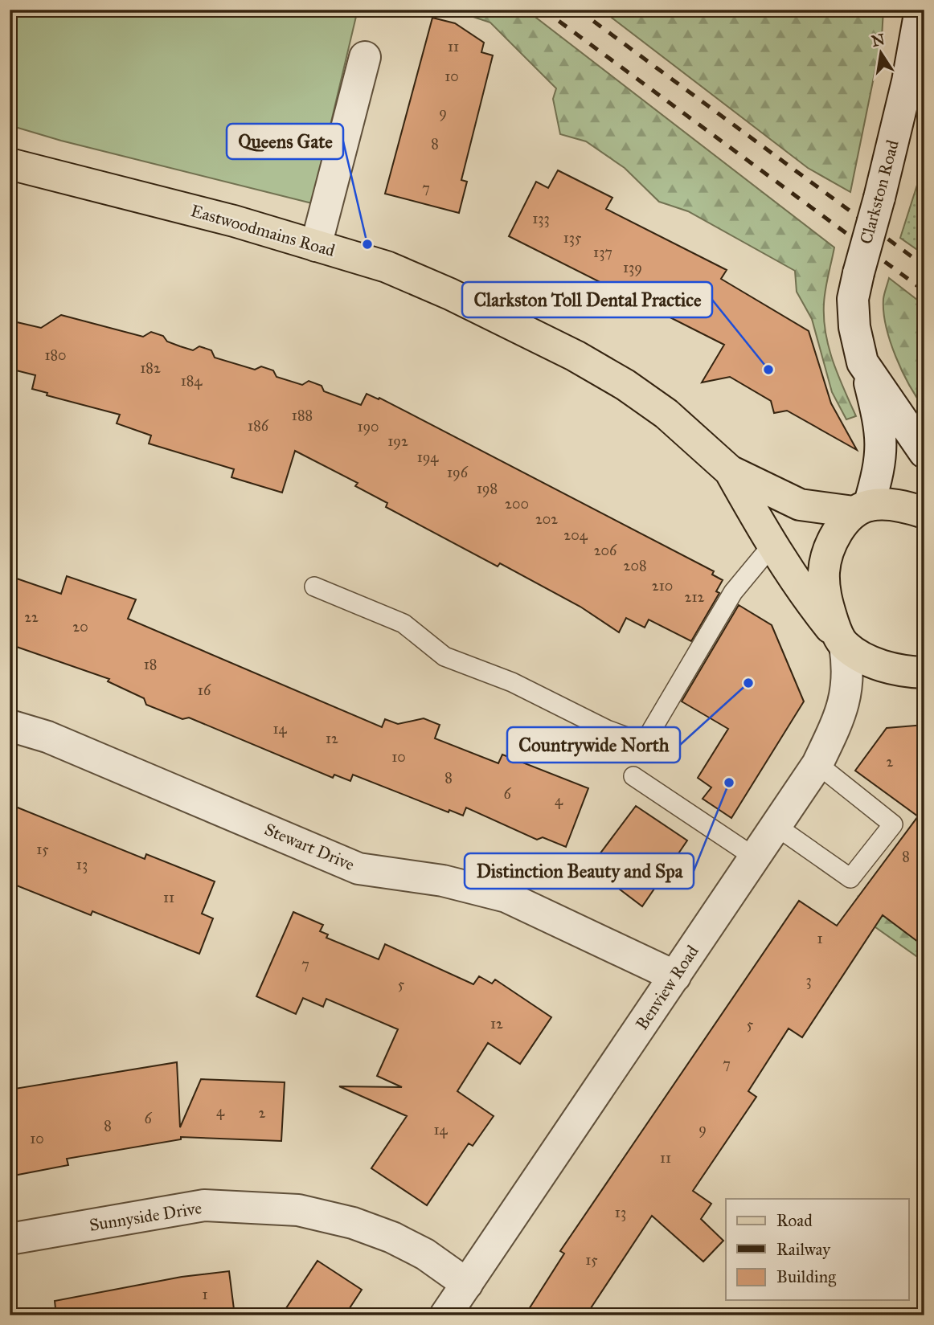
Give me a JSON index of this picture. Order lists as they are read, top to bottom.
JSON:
{
  "streets": {
    "main road": ["Eastwoodmains Road"],
    "street": [
      "Clarkston Road",
      "Stewart Drive",
      "Benview Road",
      "Sunnyside Drive"
    ]
  },
  "crossings": [
    ["Clarkston Road", "Eastwoodmains Road"],
    ["Eastwoodmains Road", "Benview Road"],
    ["Stewart Drive", "Benview Road"],
    ["Benview Road", "Sunnyside Drive"]
  ],
  "places": [
    "Queens Gate",
    "Clarkston Toll Dental Practice",
    "Countrywide North",
    "Distinction Beauty and Spa"
  ],
  "house_numbers": [
    "11",
    "10",
    "9",
    "8",
    "7",
    "133",
    "135",
    "137",
    "139",
    "180",
    "182",
    "184",
    "188",
    "186",
    "190",
    "192",
    "194",
    "196",
    "198",
    "200",
    "202",
    "204",
    "206",
    "208",
    "210",
    "212",
    "22",
    "20",
    "18",
    "16",
    "14",
    "12",
    "10",
    "2",
    "8",
    "6",
    "4",
    "15",
    "8",
    "13",
    "11",
    "1",
    "7",
    "3",
    "5",
    "12",
    "5",
    "7",
    "4",
    "2",
    "6",
    "8",
    "9",
    "14",
    "10",
    "11",
    "13",
    "15",
    "1"
  ],
  "legend": ["Road", "Railway", "Building"],
  "north": "top"
}
